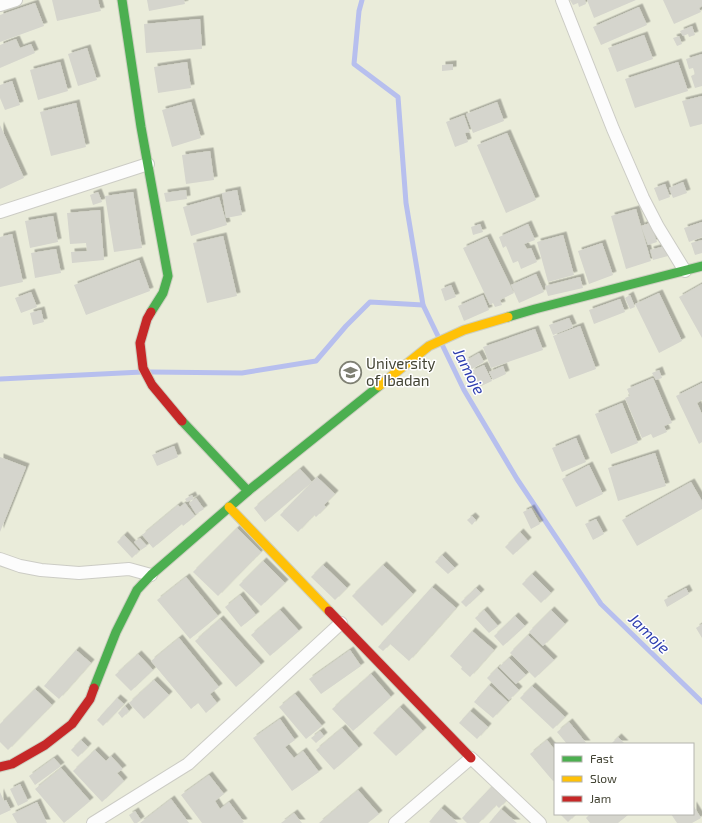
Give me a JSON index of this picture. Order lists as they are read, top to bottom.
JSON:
{
  "water": ["Jamoje"],
  "places": {
    "school or university": ["University of Ibadan"]
  },
  "legend": ["Fast", "Slow", "Jam"]
}
